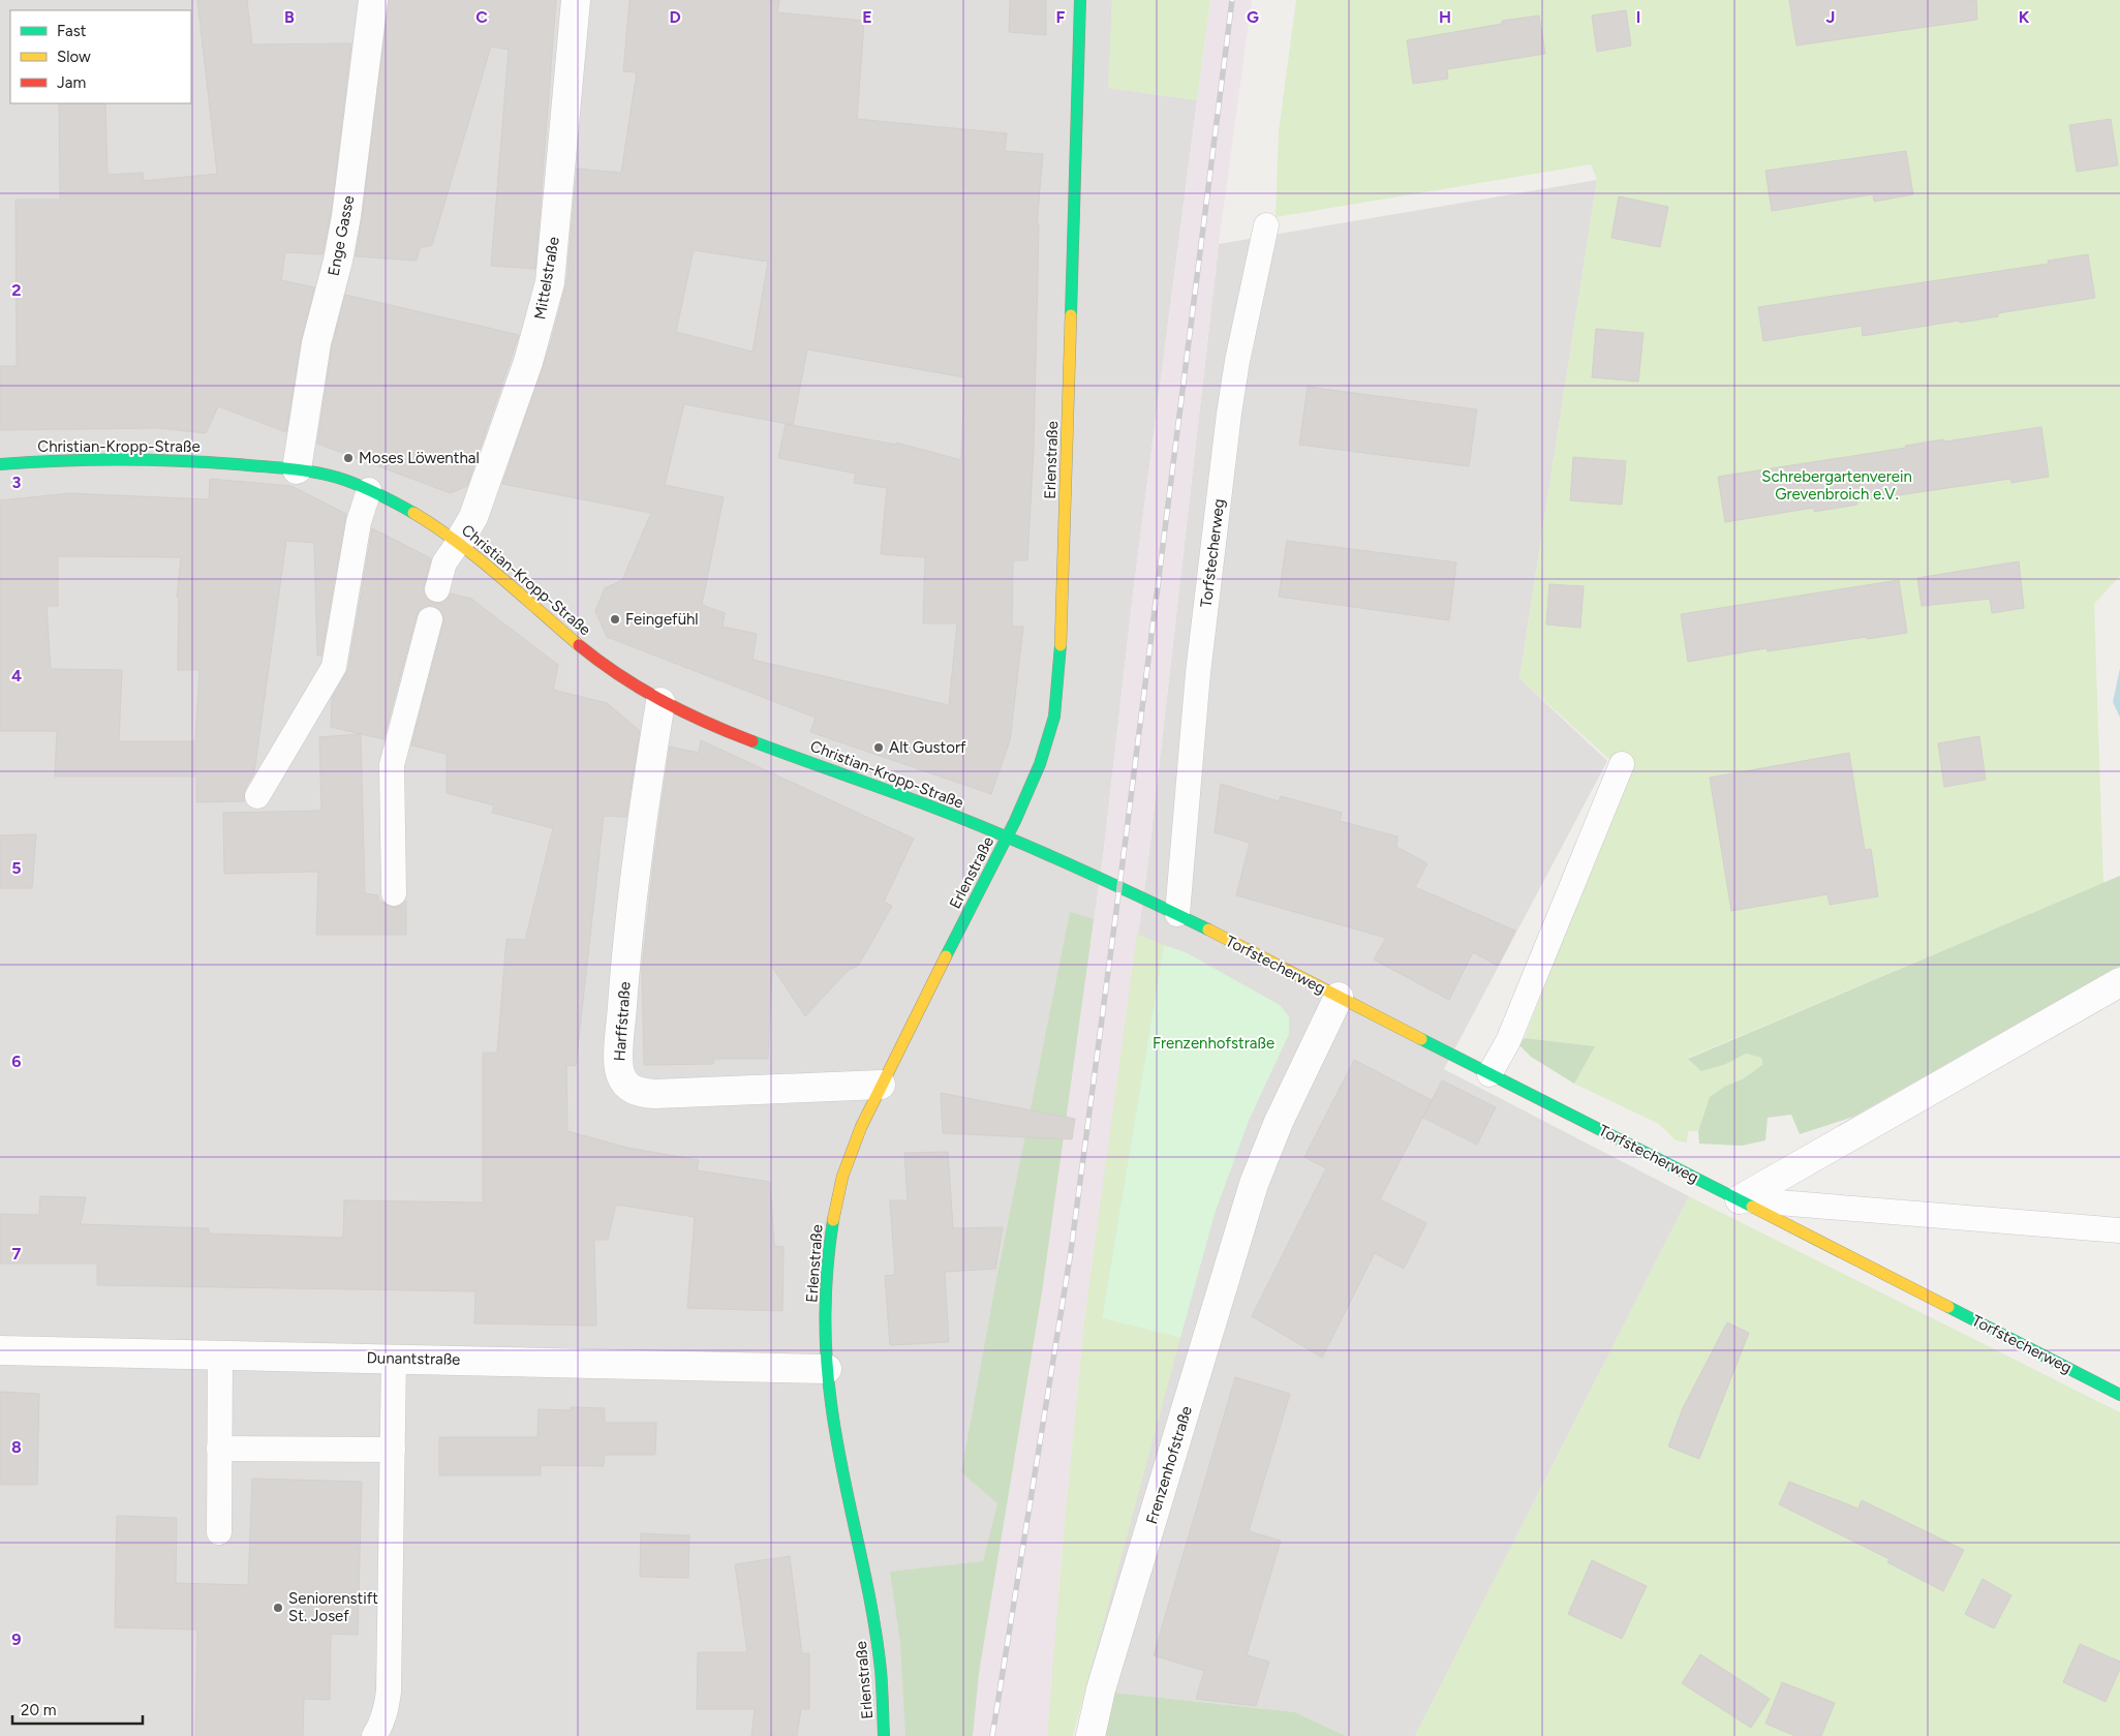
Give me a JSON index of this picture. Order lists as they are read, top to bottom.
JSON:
{
  "streets": {
    "street": [
      "Enge Gasse",
      "Mittelstraße",
      "Christian-Kropp-Straße",
      "Erlenstraße",
      "Torfstecherweg",
      "Harffstraße",
      "Dunantstraße",
      "Frenzenhofstraße"
    ]
  },
  "crossings": [
    ["Enge Gasse", "Christian-Kropp-Straße"],
    ["Mittelstraße", "Christian-Kropp-Straße"],
    ["Christian-Kropp-Straße", "Erlenstraße"],
    ["Christian-Kropp-Straße", "Torfstecherweg"],
    ["Christian-Kropp-Straße", "Harffstraße"],
    ["Erlenstraße", "Torfstecherweg"],
    ["Erlenstraße", "Harffstraße"],
    ["Erlenstraße", "Dunantstraße"],
    ["Torfstecherweg", "Frenzenhofstraße"]
  ],
  "parks": ["Schrebergartenverein Grevenbroich e.V.", "Frenzenhofstraße"],
  "places": [
    "Moses Löwenthal",
    "Feingefühl",
    "Alt Gustorf",
    "Seniorenstift St. Josef"
  ],
  "legend": ["Fast", "Slow", "Jam"],
  "scale_bar": "20 m",
  "grid": {
    "columns": [
      "B",
      "C",
      "D",
      "E",
      "F",
      "G",
      "H",
      "I",
      "J",
      "K"
    ],
    "rows": [
      "2",
      "3",
      "4",
      "5",
      "6",
      "7",
      "8",
      "9"
    ]
  }
}
